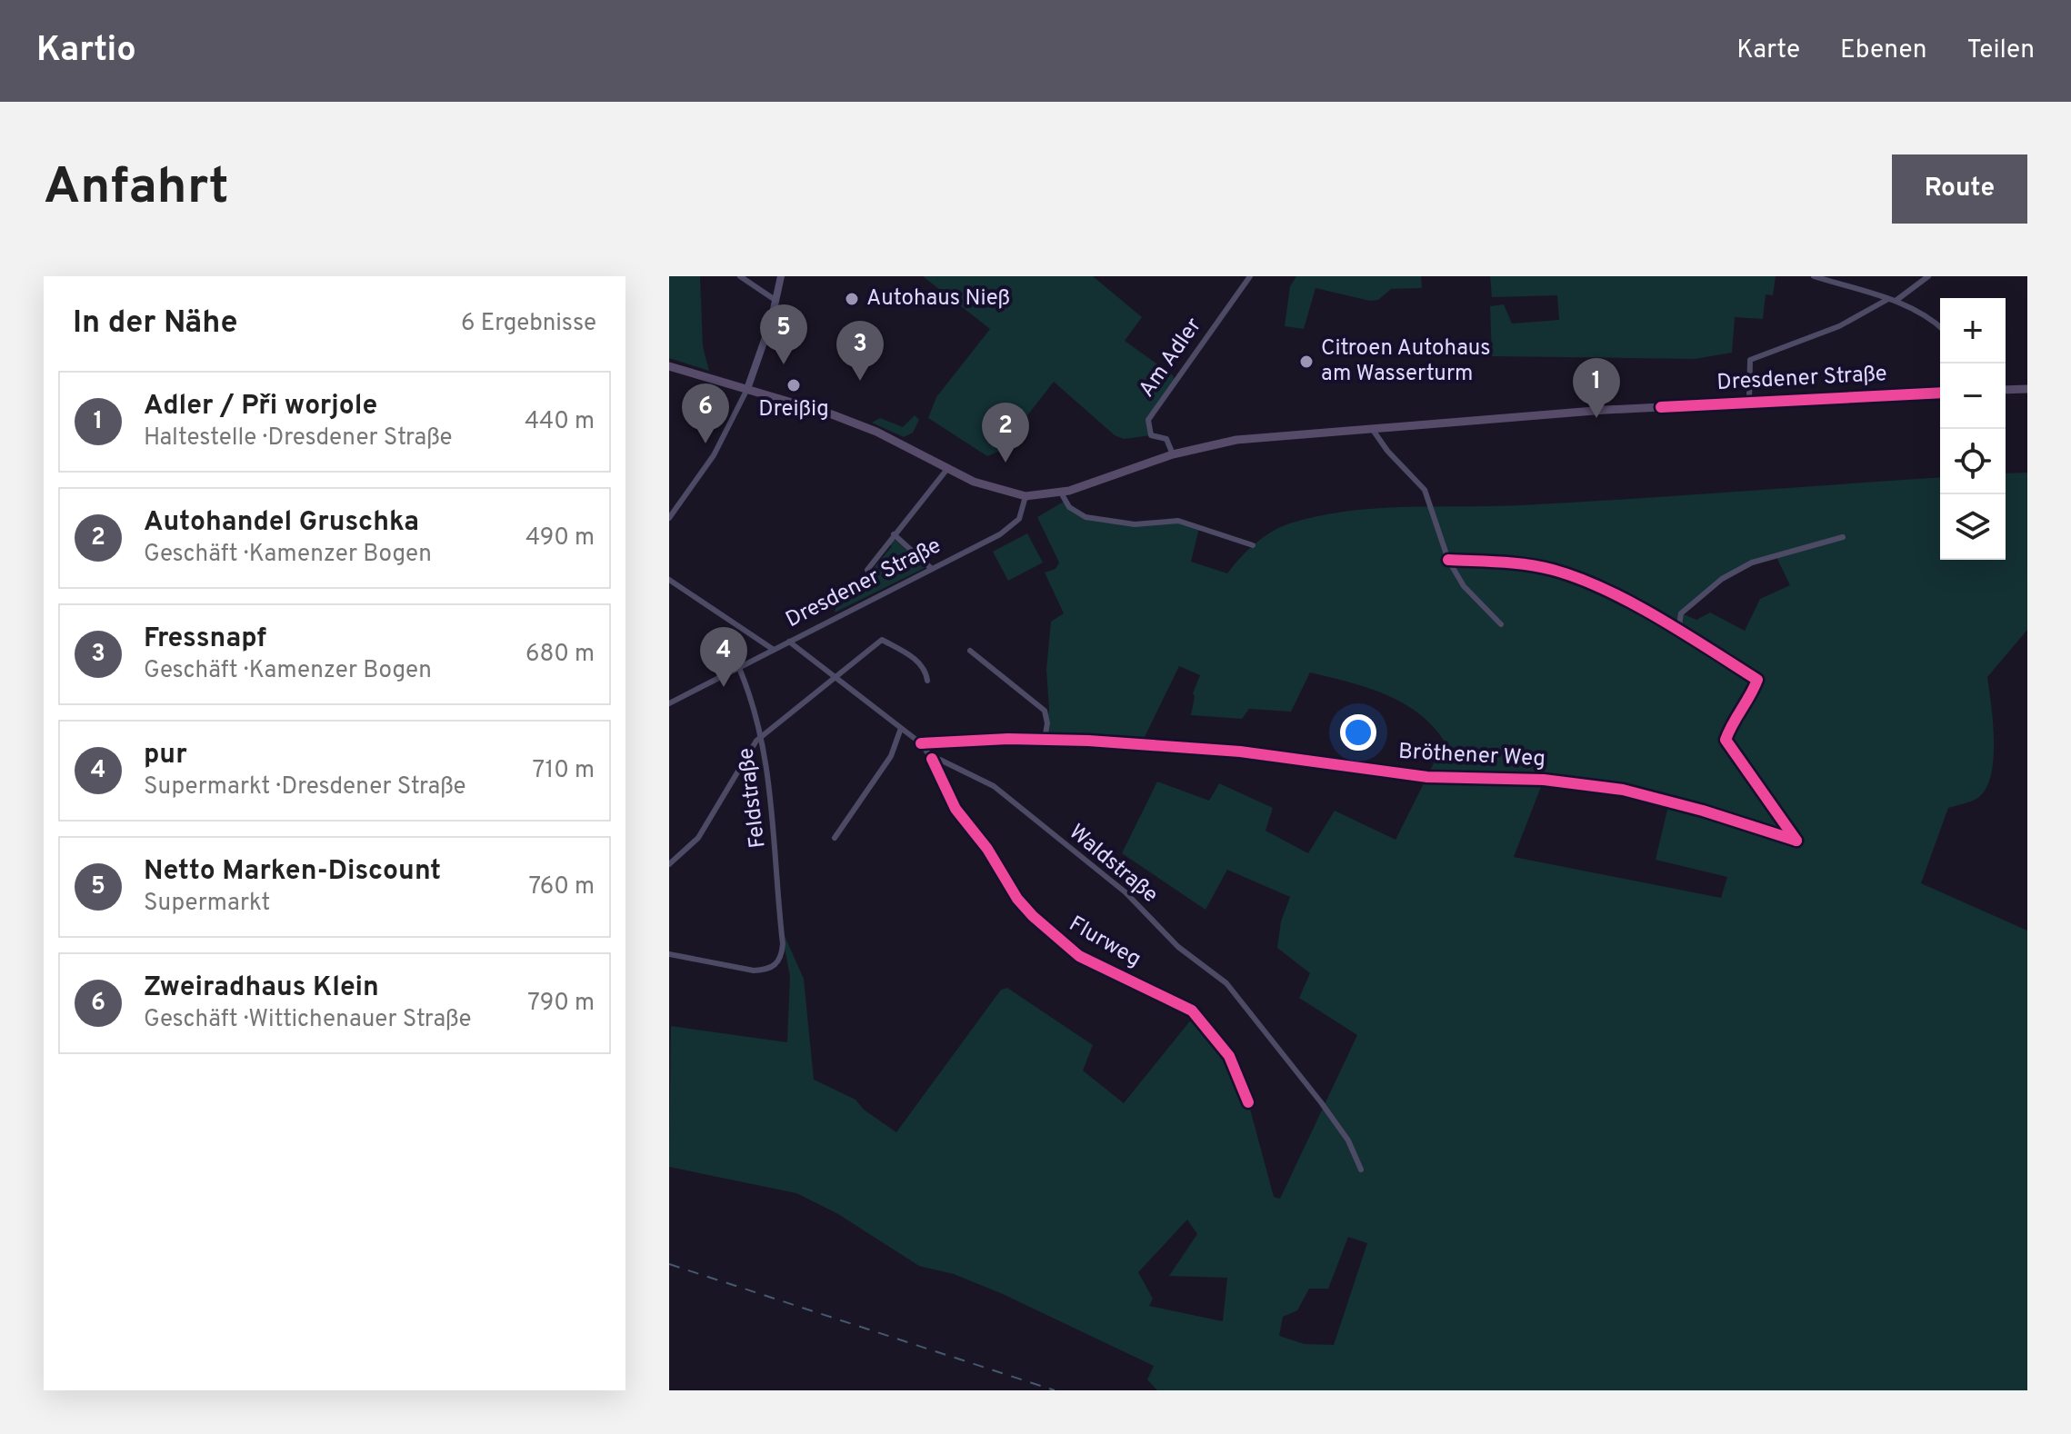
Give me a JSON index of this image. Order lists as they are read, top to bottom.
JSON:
{
  "streets": {
    "main road": ["Dresdener Straße"],
    "street": [
      "Am Adler",
      "Bröthener Weg",
      "Feldstraße",
      "Waldstraße",
      "Flurweg"
    ]
  },
  "crossings": [
    ["Am Adler", "Dresdener Straße"],
    ["Dresdener Straße", "Feldstraße"],
    ["Waldstraße", "Flurweg"]
  ],
  "places": ["Autohaus Nieß", "Citroen Autohaus am Wasserturm", "Dreißig"],
  "page": {
    "header": "Kartio",
    "nav": ["Karte", "Ebenen", "Teilen"],
    "buttons": "Route",
    "title": "Anfahrt",
    "heading": ["In der Nähe", "6 Ergebnisse"],
    "map_buttons": ["+", "−"],
    "pins": [
      "5",
      "3",
      "1",
      "6",
      "2",
      "4"
    ],
    "list": [
      {
        "mark": "1",
        "name": "Adler / Při worjole",
        "note": "Haltestelle · Dresdener Straße",
        "value": "440 m"
      },
      {
        "mark": "2",
        "name": "Autohandel Gruschka",
        "note": "Geschäft · Kamenzer Bogen",
        "value": "490 m"
      },
      {
        "mark": "3",
        "name": "Fressnapf",
        "note": "Geschäft · Kamenzer Bogen",
        "value": "680 m"
      },
      {
        "mark": "4",
        "name": "pur",
        "note": "Supermarkt · Dresdener Straße",
        "value": "710 m"
      },
      {
        "mark": "5",
        "name": "Netto Marken-Discount",
        "note": "Supermarkt",
        "value": "760 m"
      },
      {
        "mark": "6",
        "name": "Zweiradhaus Klein",
        "note": "Geschäft · Wittichenauer Straße",
        "value": "790 m"
      }
    ]
  }
}
